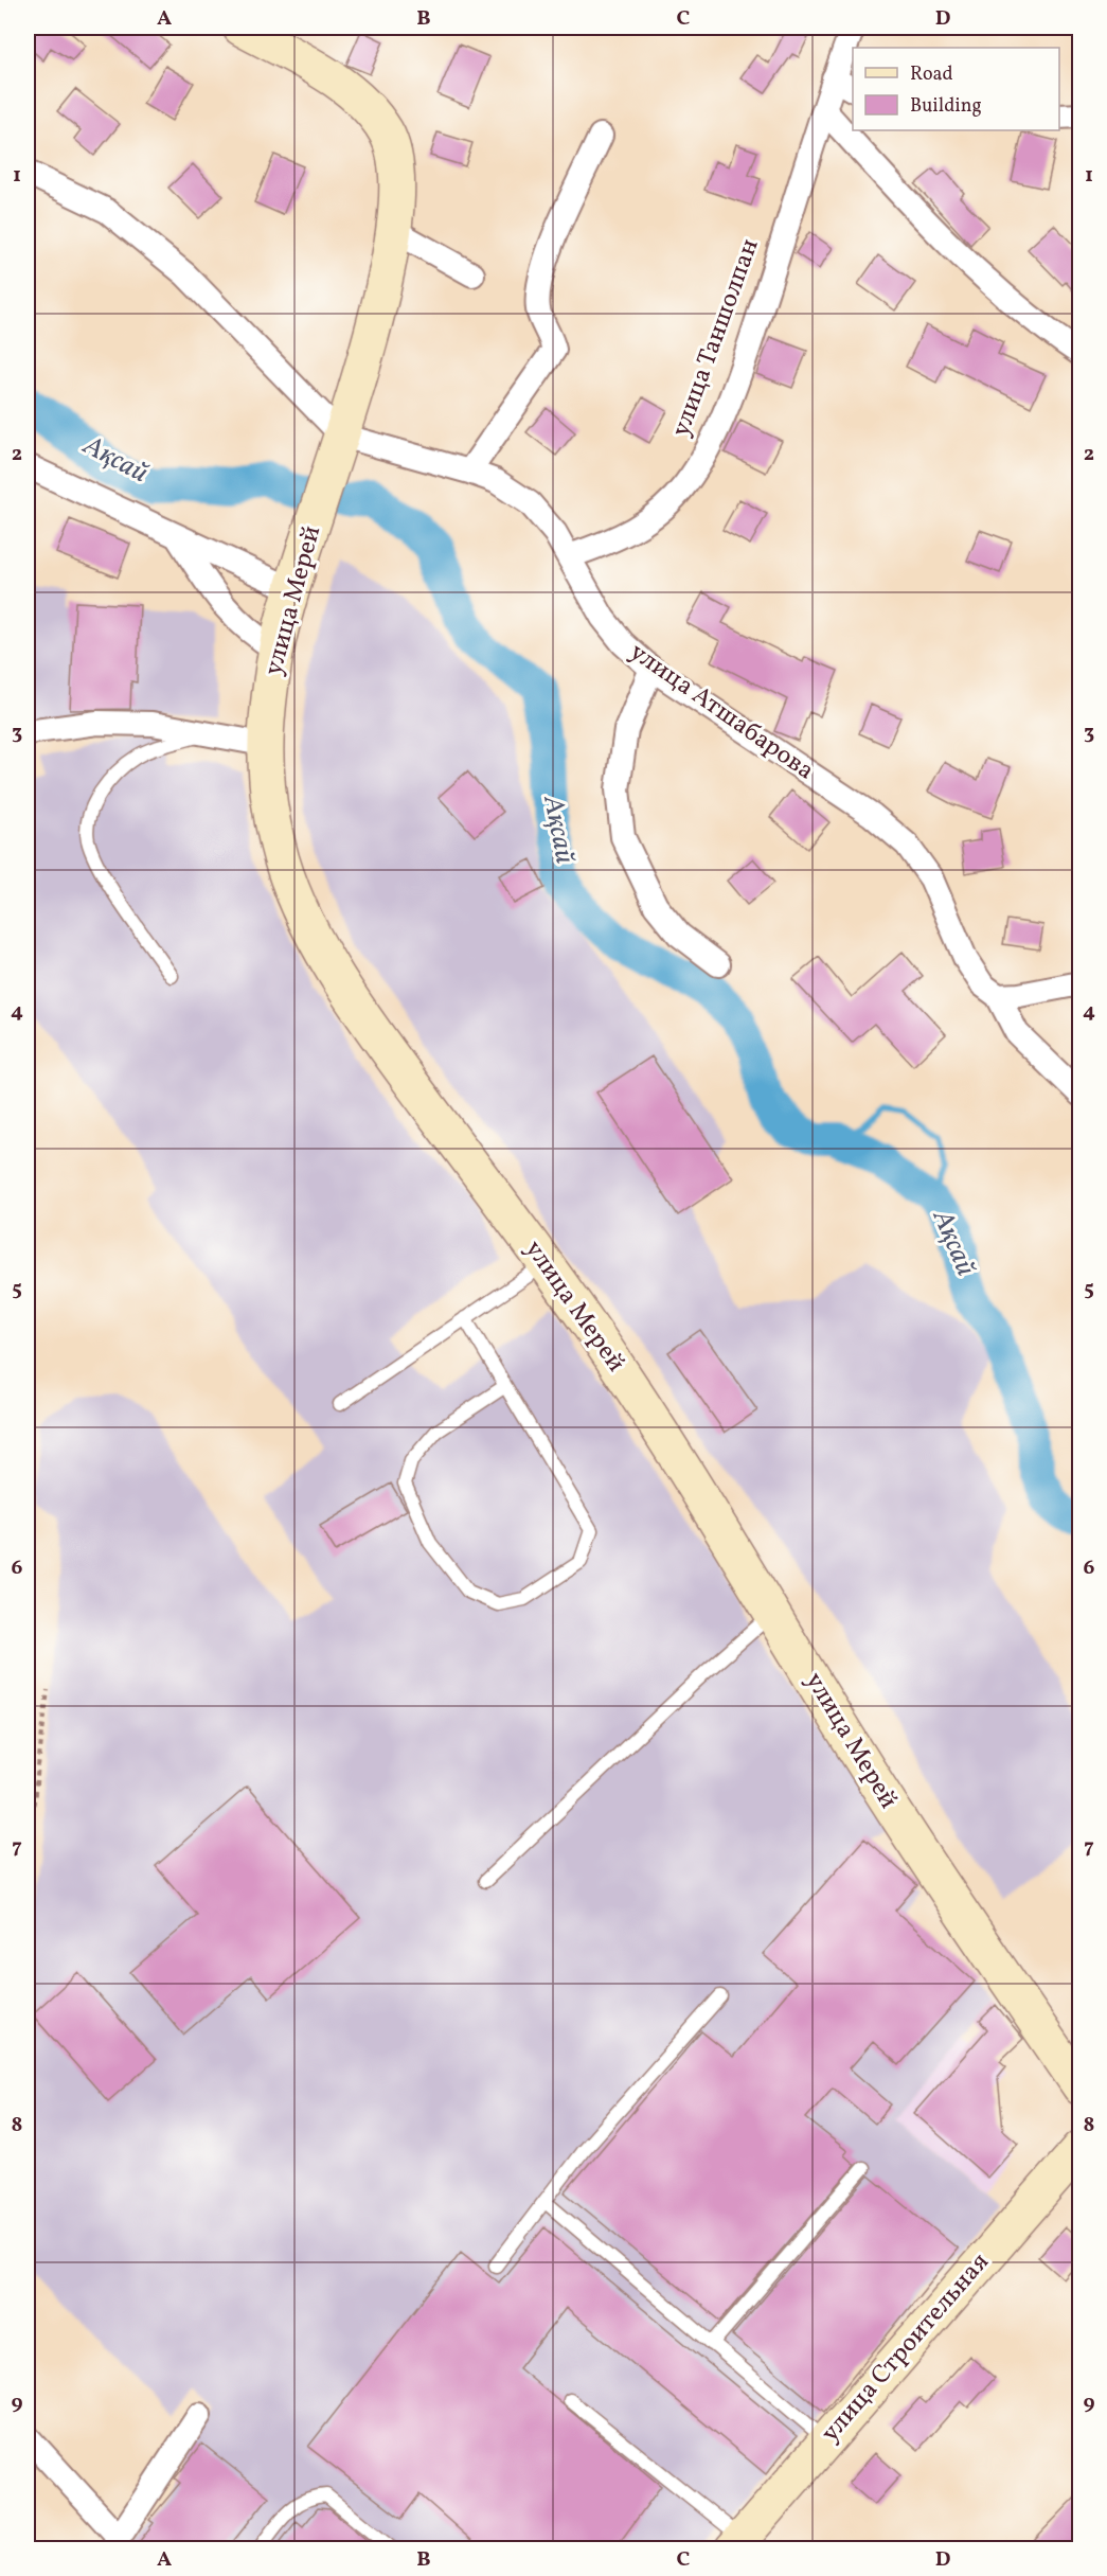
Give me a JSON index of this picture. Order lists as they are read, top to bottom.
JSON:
{
  "streets": {
    "main road": ["улица Мерей", "улица Строительная"],
    "street": ["улица Таншолпан", "улица Атшабарова"]
  },
  "crossings": [
    ["улица Таншолпан", "улица Атшабарова"],
    ["улица Мерей", "улица Атшабарова"]
  ],
  "water": ["Ақсай"],
  "legend": ["Road", "Building"],
  "grid": {
    "columns": [
      "A",
      "B",
      "C",
      "D"
    ],
    "rows": [
      "1",
      "2",
      "3",
      "4",
      "5",
      "6",
      "7",
      "8",
      "9"
    ]
  }
}
